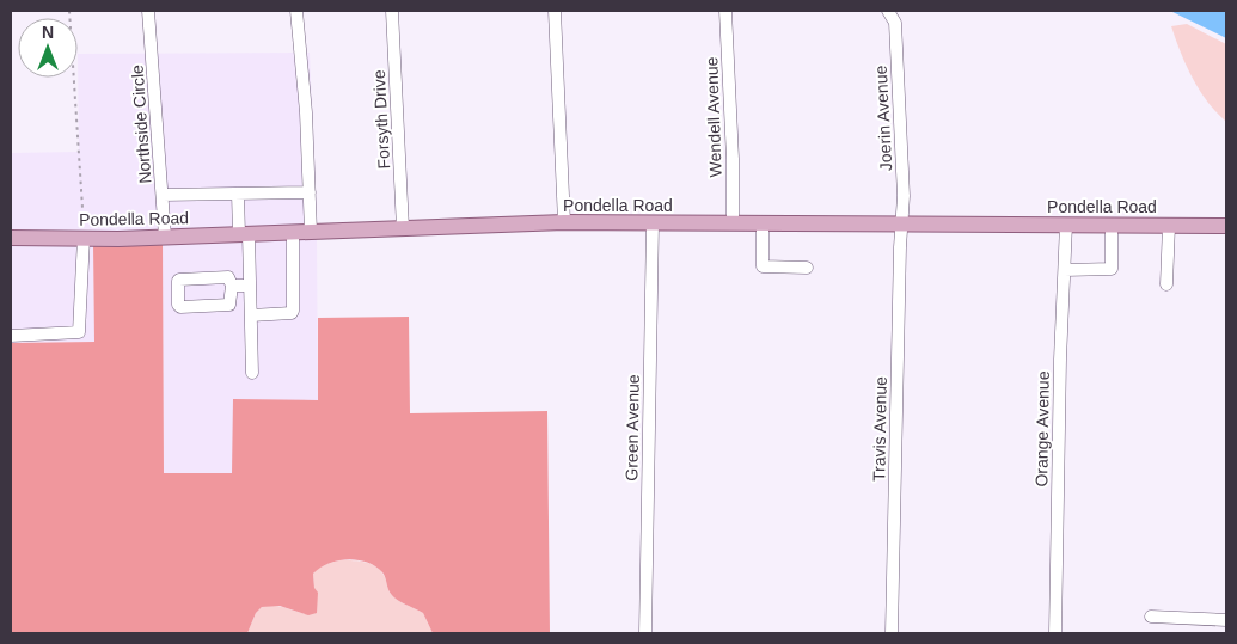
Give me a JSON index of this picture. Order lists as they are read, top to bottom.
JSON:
{
  "streets": {
    "main road": ["Pondella Road"],
    "street": [
      "Wendell Avenue",
      "Joerin Avenue",
      "Forsyth Drive",
      "Northside Circle",
      "Green Avenue",
      "Travis Avenue",
      "Orange Avenue"
    ]
  },
  "crossings": [
    ["Wendell Avenue", "Pondella Road"],
    ["Joerin Avenue", "Pondella Road"],
    ["Joerin Avenue", "Travis Avenue"],
    ["Forsyth Drive", "Pondella Road"],
    ["Northside Circle", "Pondella Road"],
    ["Pondella Road", "Green Avenue"],
    ["Pondella Road", "Travis Avenue"],
    ["Pondella Road", "Orange Avenue"]
  ],
  "north": "top"
}
